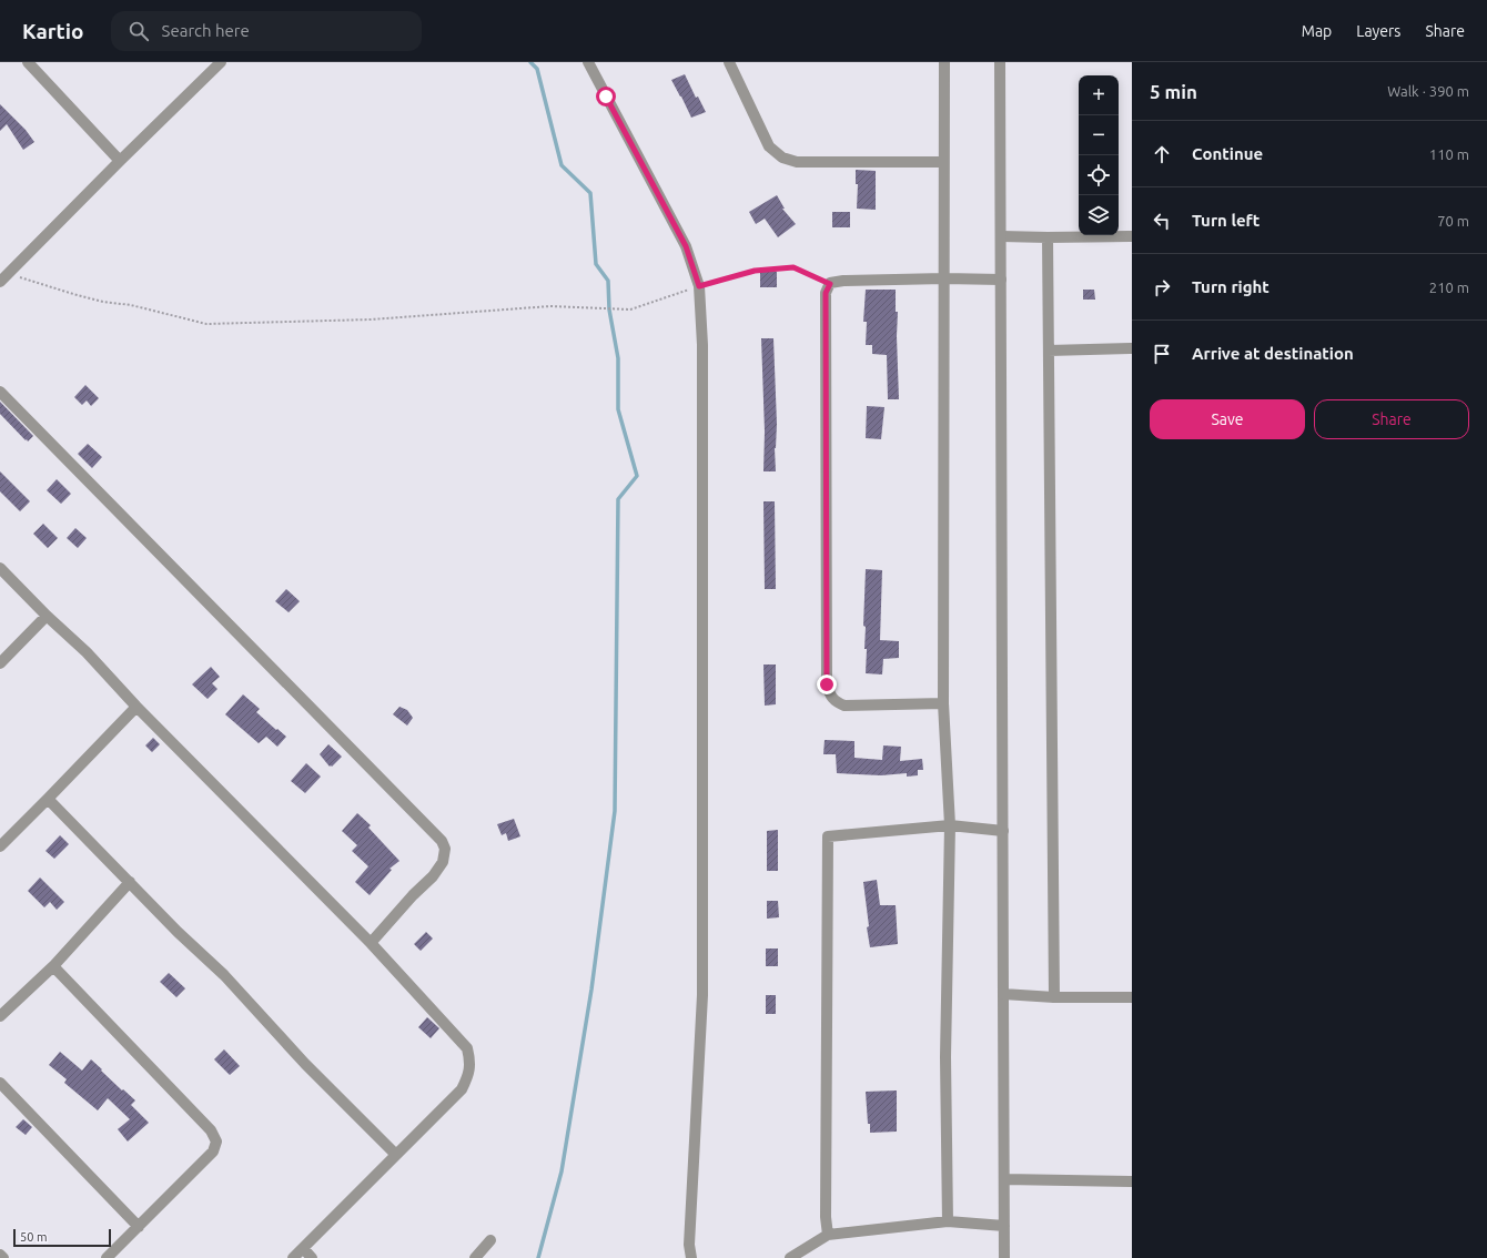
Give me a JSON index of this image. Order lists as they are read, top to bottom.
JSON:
{
  "scale_bar": "50 m",
  "page": {
    "header": "Kartio",
    "search": "Search here",
    "nav": ["Map", "Layers", "Share"],
    "heading": ["5 min", "Walk · 390 m"],
    "map_buttons": ["+", "−"],
    "list": [
      ["Continue", "110 m"],
      ["Turn left", "70 m"],
      ["Turn right", "210 m"],
      "Arrive at destination"
    ],
    "buttons": ["Save", "Share"],
    "scale": "50 m"
  }
}
